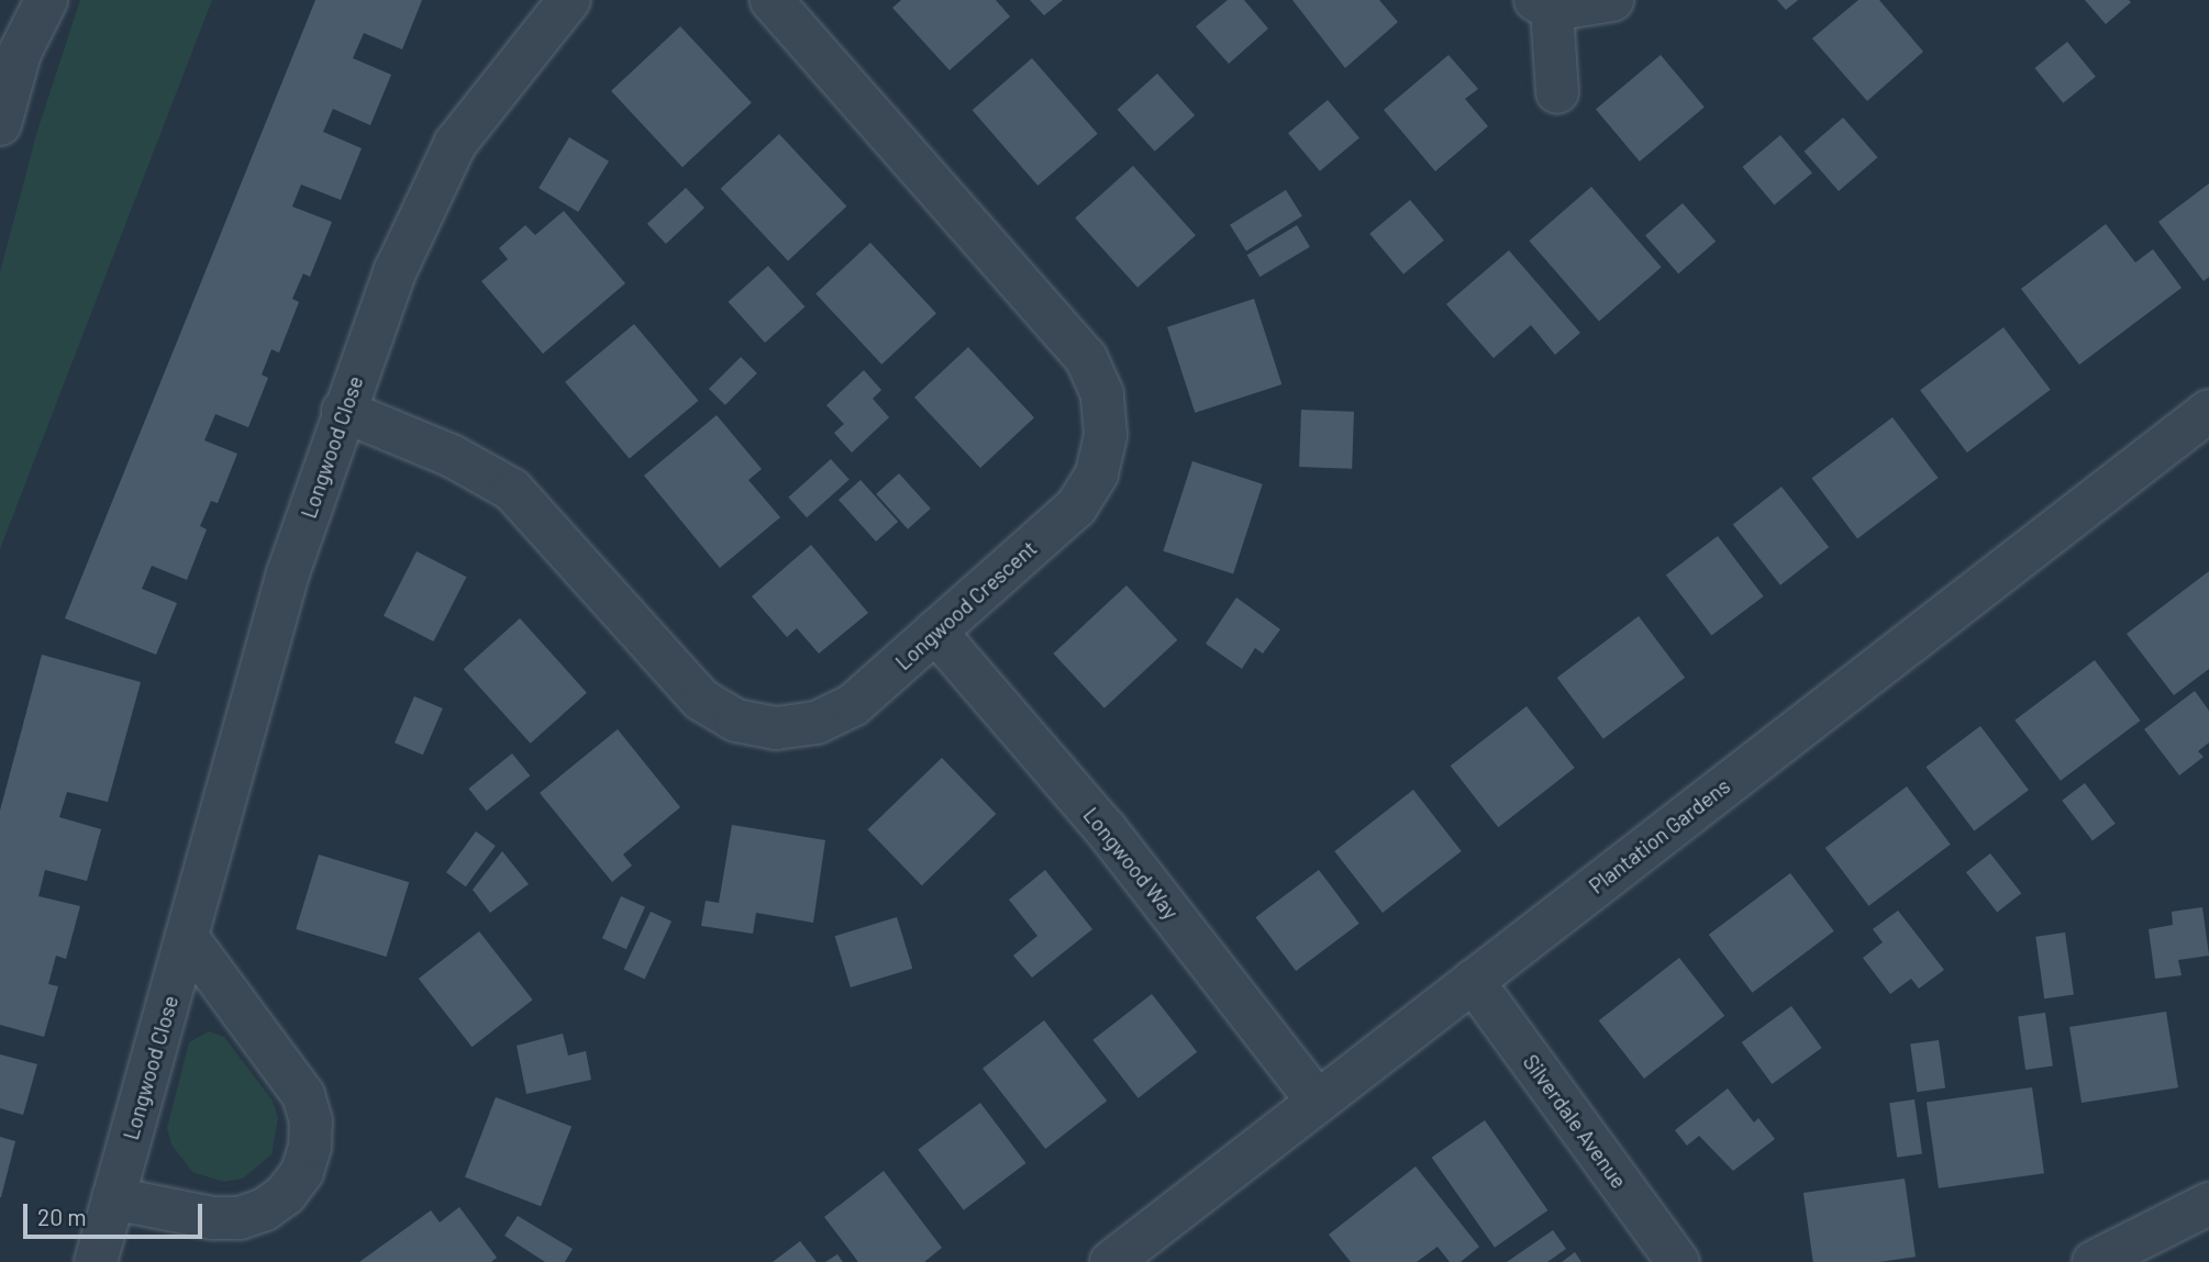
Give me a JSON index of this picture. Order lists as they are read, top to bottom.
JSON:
{
  "streets": {
    "street": [
      "Longwood Close",
      "Longwood Crescent",
      "Plantation Gardens",
      "Longwood Way",
      "Silverdale Avenue"
    ]
  },
  "crossings": [
    ["Longwood Close", "Longwood Crescent"],
    ["Longwood Crescent", "Longwood Way"],
    ["Plantation Gardens", "Longwood Way"],
    ["Plantation Gardens", "Silverdale Avenue"]
  ],
  "scale_bar": "20 m"
}
